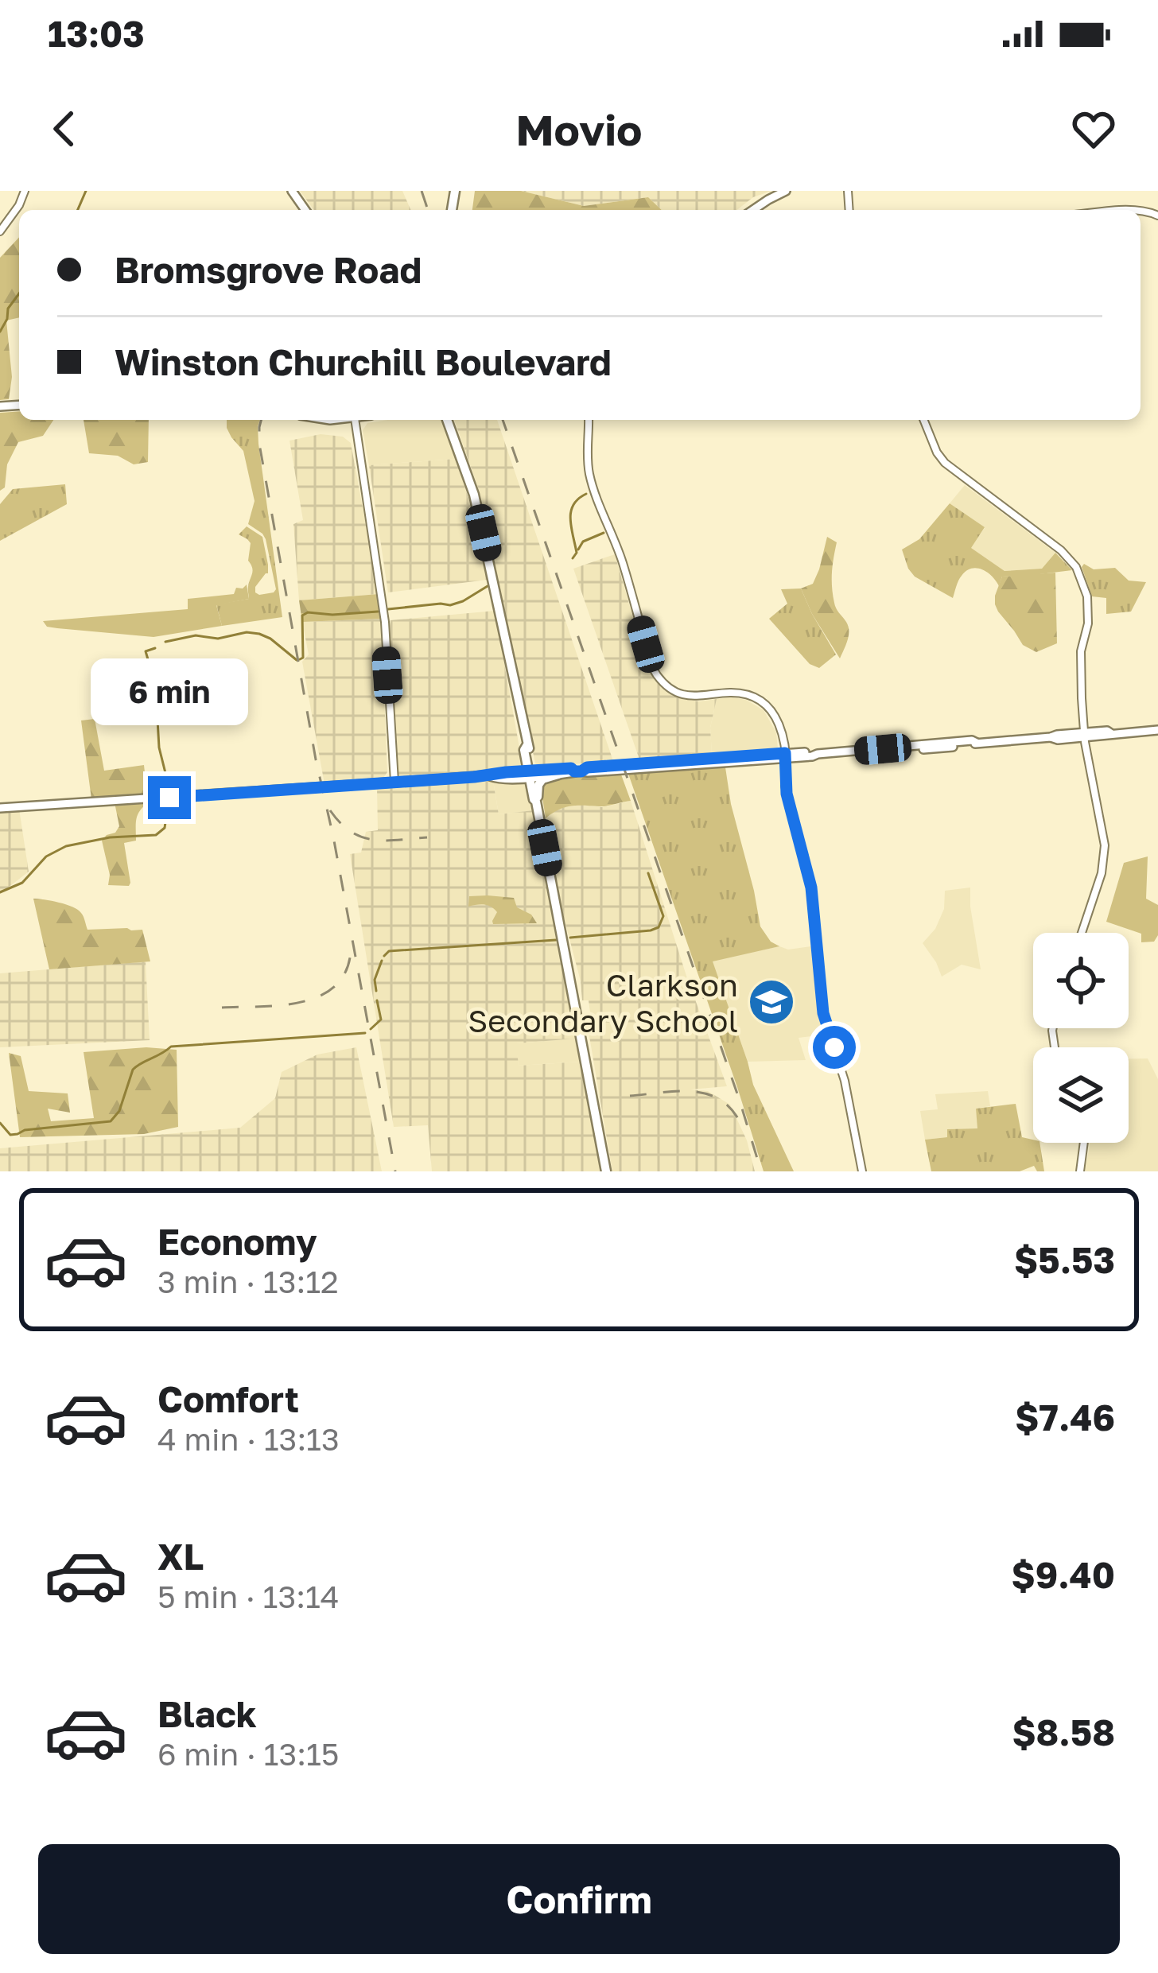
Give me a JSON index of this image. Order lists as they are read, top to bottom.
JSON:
{
  "places": {
    "school or university": ["Clarkson Secondary School"]
  },
  "page": {
    "status": "13:03",
    "header": "Movio",
    "banner": ["Bromsgrove Road", "Winston Churchill Boulevard"],
    "bubble": "6 min",
    "list": [
      {
        "name": "Economy",
        "note": "3 min · 13:12",
        "value": "$5.53"
      },
      {
        "name": "Comfort",
        "note": "4 min · 13:13",
        "value": "$7.46"
      },
      {
        "name": "XL",
        "note": "5 min · 13:14",
        "value": "$9.40"
      },
      {
        "name": "Black",
        "note": "6 min · 13:15",
        "value": "$8.58"
      }
    ],
    "buttons": "Confirm"
  }
}
